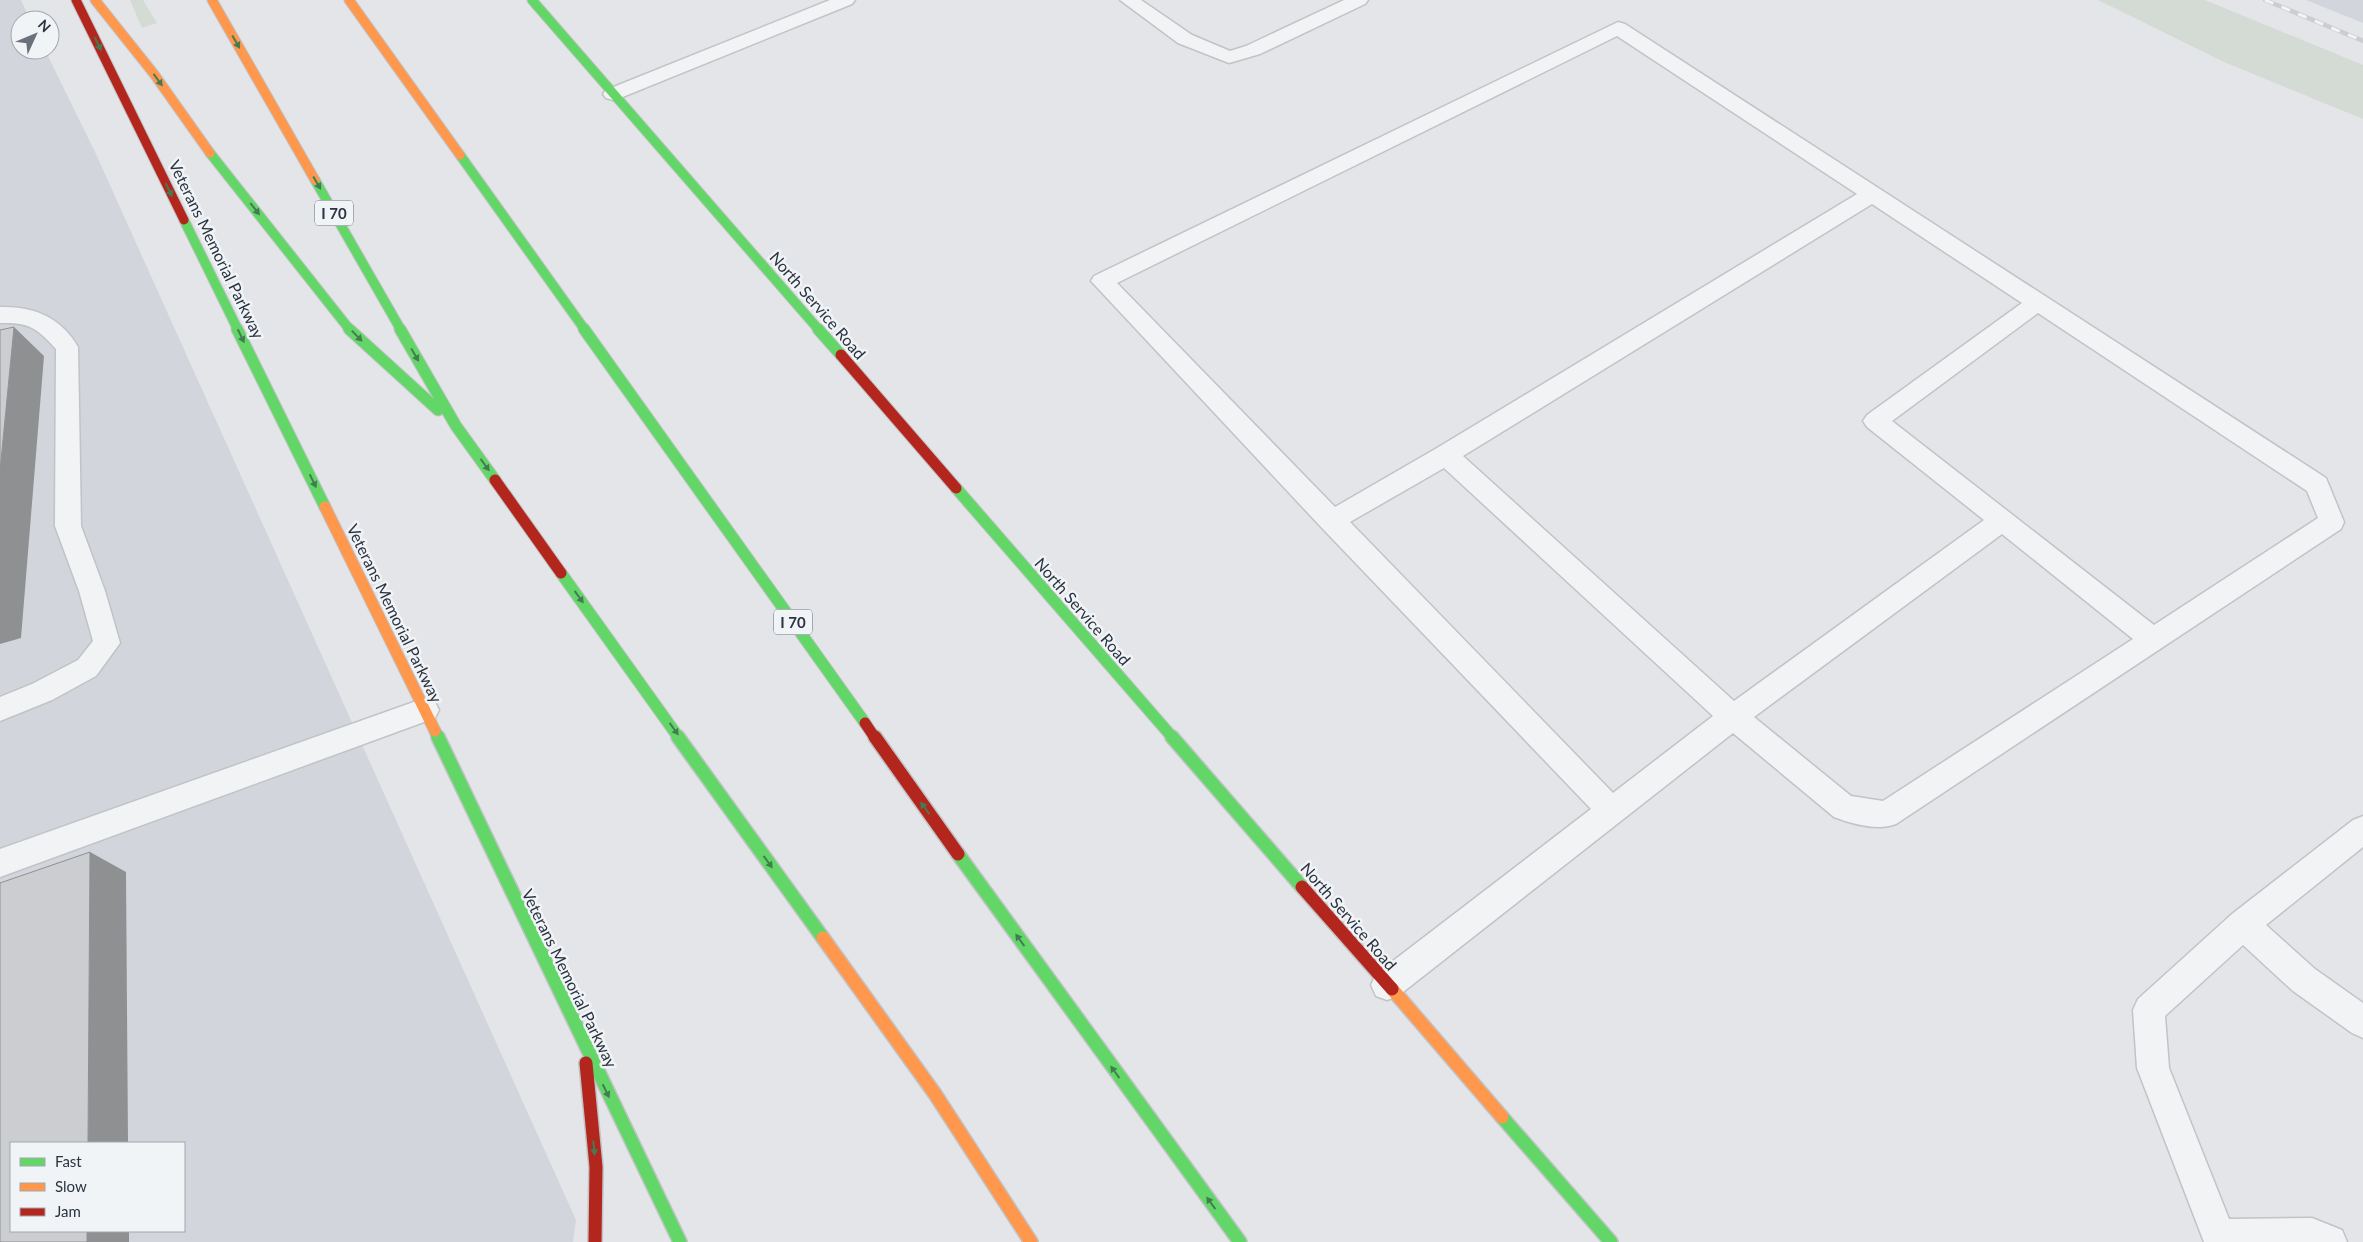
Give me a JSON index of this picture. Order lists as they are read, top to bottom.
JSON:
{
  "streets": {
    "main road": ["I 70", "Veterans Memorial Parkway", "North Service Road"]
  },
  "legend": ["Fast", "Slow", "Jam"],
  "north": "top right"
}
